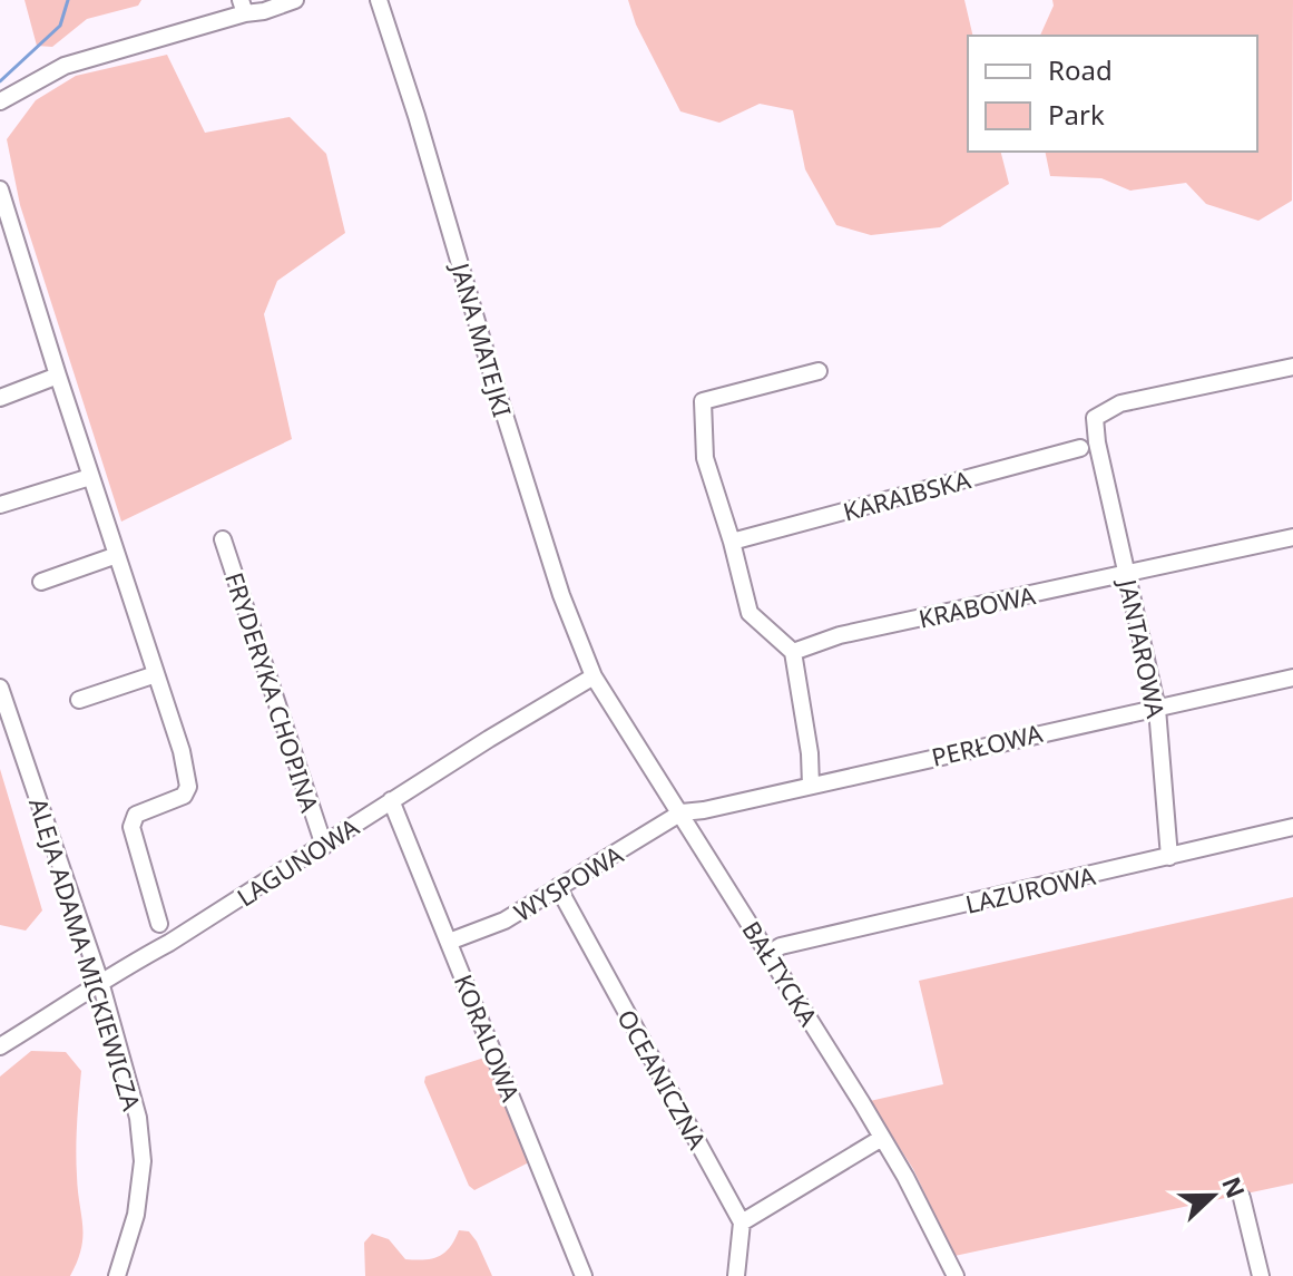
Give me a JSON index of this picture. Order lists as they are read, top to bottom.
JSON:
{
  "streets": {
    "street": [
      "JANA MATEJKI",
      "KARAIBSKA",
      "KRABOWA",
      "JANTAROWA",
      "FRYDERYKA CHOPINA",
      "PERŁOWA",
      "LAGUNOWA",
      "WYSPOWA",
      "LAZUROWA",
      "ALEJA ADAMA MICKIEWICZA",
      "BAŁTYCKA",
      "KORALOWA",
      "OCEANICZNA"
    ]
  },
  "crossings": [
    ["JANA MATEJKI", "LAGUNOWA"],
    ["JANA MATEJKI", "BAŁTYCKA"],
    ["KARAIBSKA", "JANTAROWA"],
    ["KRABOWA", "JANTAROWA"],
    ["JANTAROWA", "PERŁOWA"],
    ["JANTAROWA", "LAZUROWA"],
    ["FRYDERYKA CHOPINA", "LAGUNOWA"],
    ["PERŁOWA", "WYSPOWA"],
    ["PERŁOWA", "BAŁTYCKA"],
    ["LAGUNOWA", "ALEJA ADAMA MICKIEWICZA"],
    ["LAGUNOWA", "BAŁTYCKA"],
    ["LAGUNOWA", "KORALOWA"],
    ["WYSPOWA", "BAŁTYCKA"],
    ["WYSPOWA", "KORALOWA"],
    ["WYSPOWA", "OCEANICZNA"],
    ["LAZUROWA", "BAŁTYCKA"]
  ],
  "legend": ["Road", "Park"],
  "north": "right"
}
